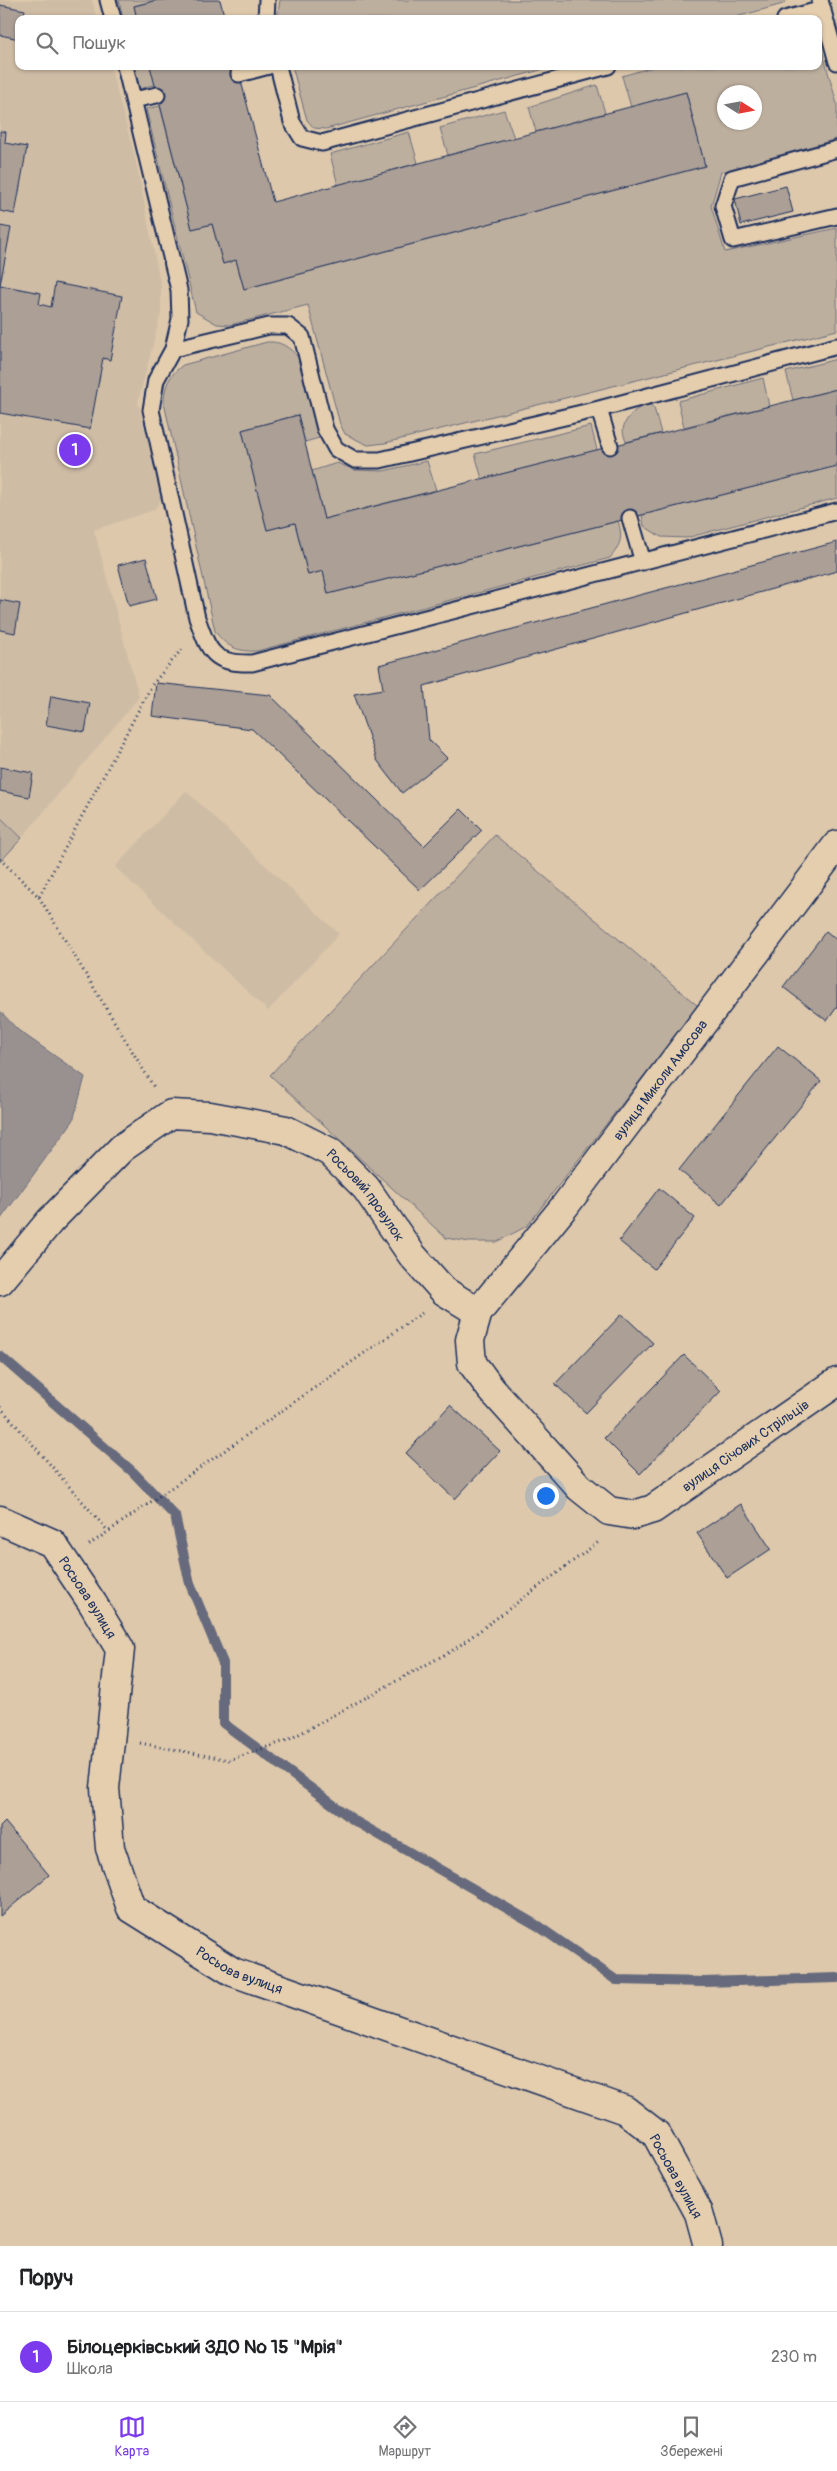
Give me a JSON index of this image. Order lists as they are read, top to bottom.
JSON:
{
  "streets": {
    "street": [
      "вулиця Миколи Амосова",
      "Росьовий провулок",
      "вулиця Січових Стрільців",
      "Росьова вулиця"
    ]
  },
  "crossings": [
    ["вулиця Миколи Амосова", "Росьовий провулок"]
  ],
  "north": "right",
  "page": {
    "search": "Пошук",
    "pins": "1",
    "heading": "Поруч",
    "list": [
      {
        "mark": "1",
        "name": "Білоцерківський ЗДО № 15 \"Мрія\"",
        "note": "Школа",
        "value": "230 m"
      }
    ],
    "nav": ["Карта", "Маршрут", "Збережені"]
  }
}
